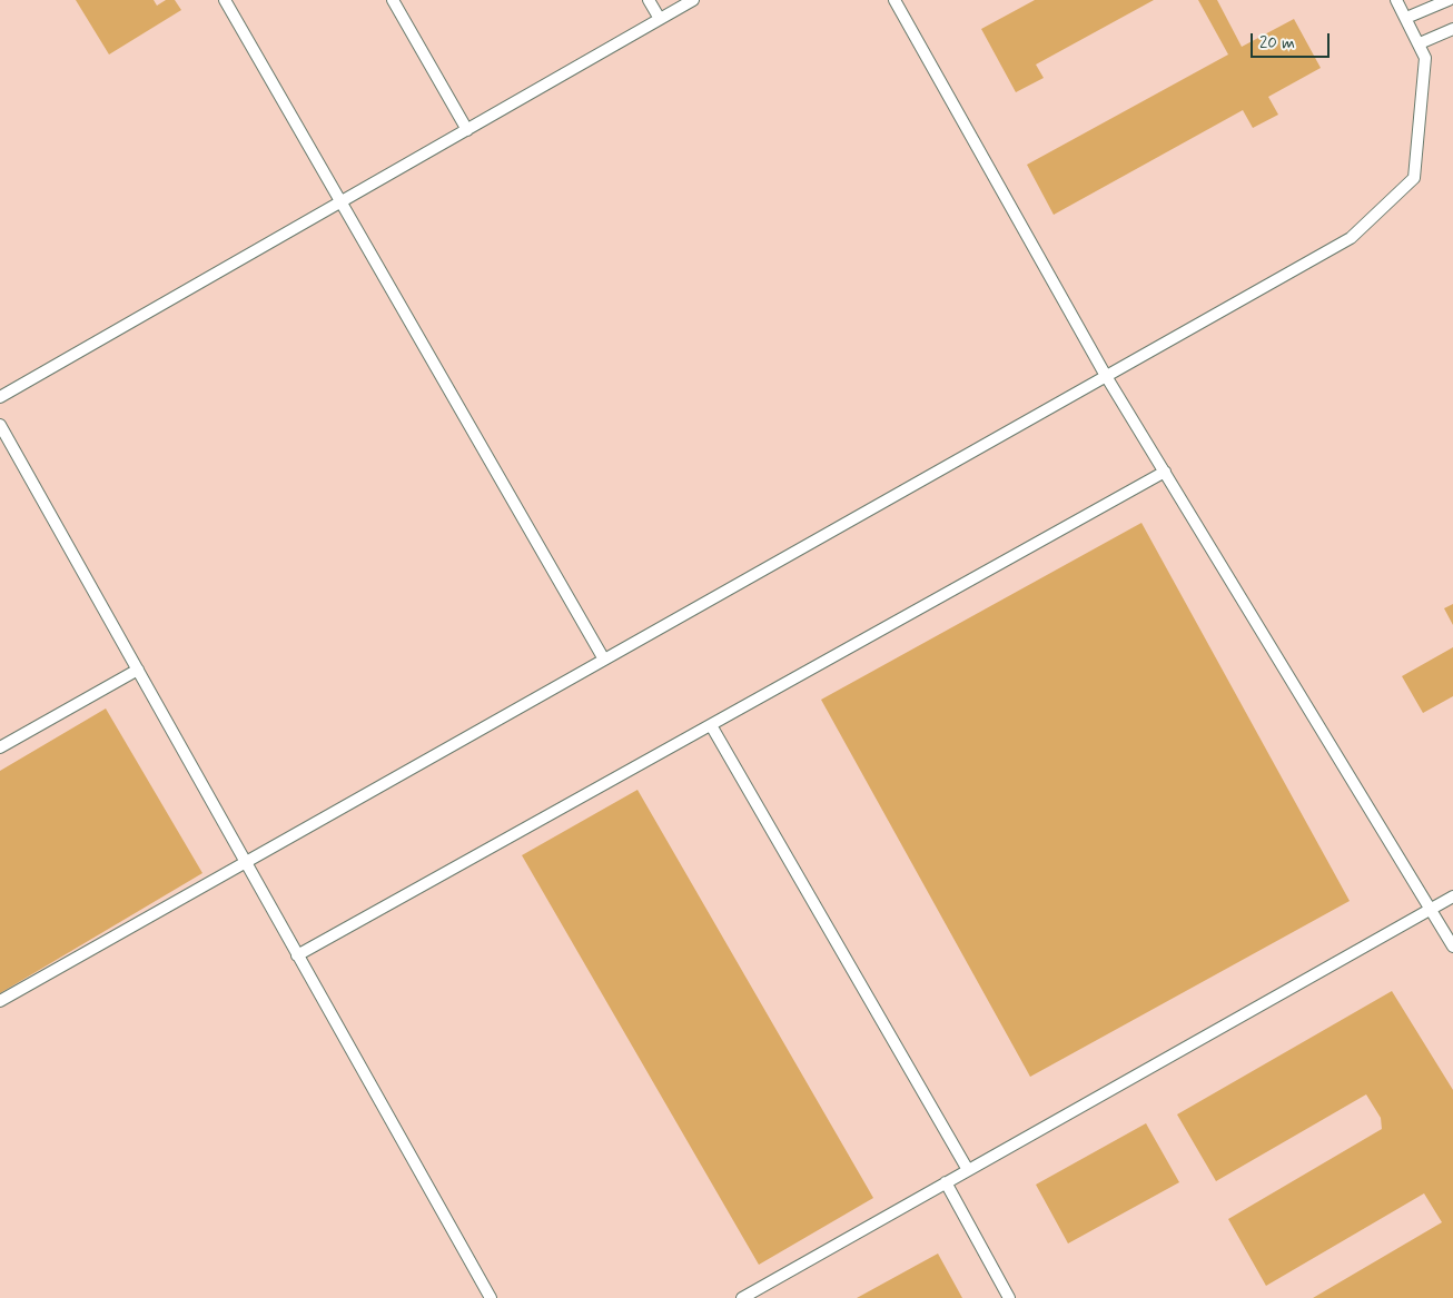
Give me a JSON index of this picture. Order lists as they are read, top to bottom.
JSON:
{
  "scale_bar": "20 m"
}
